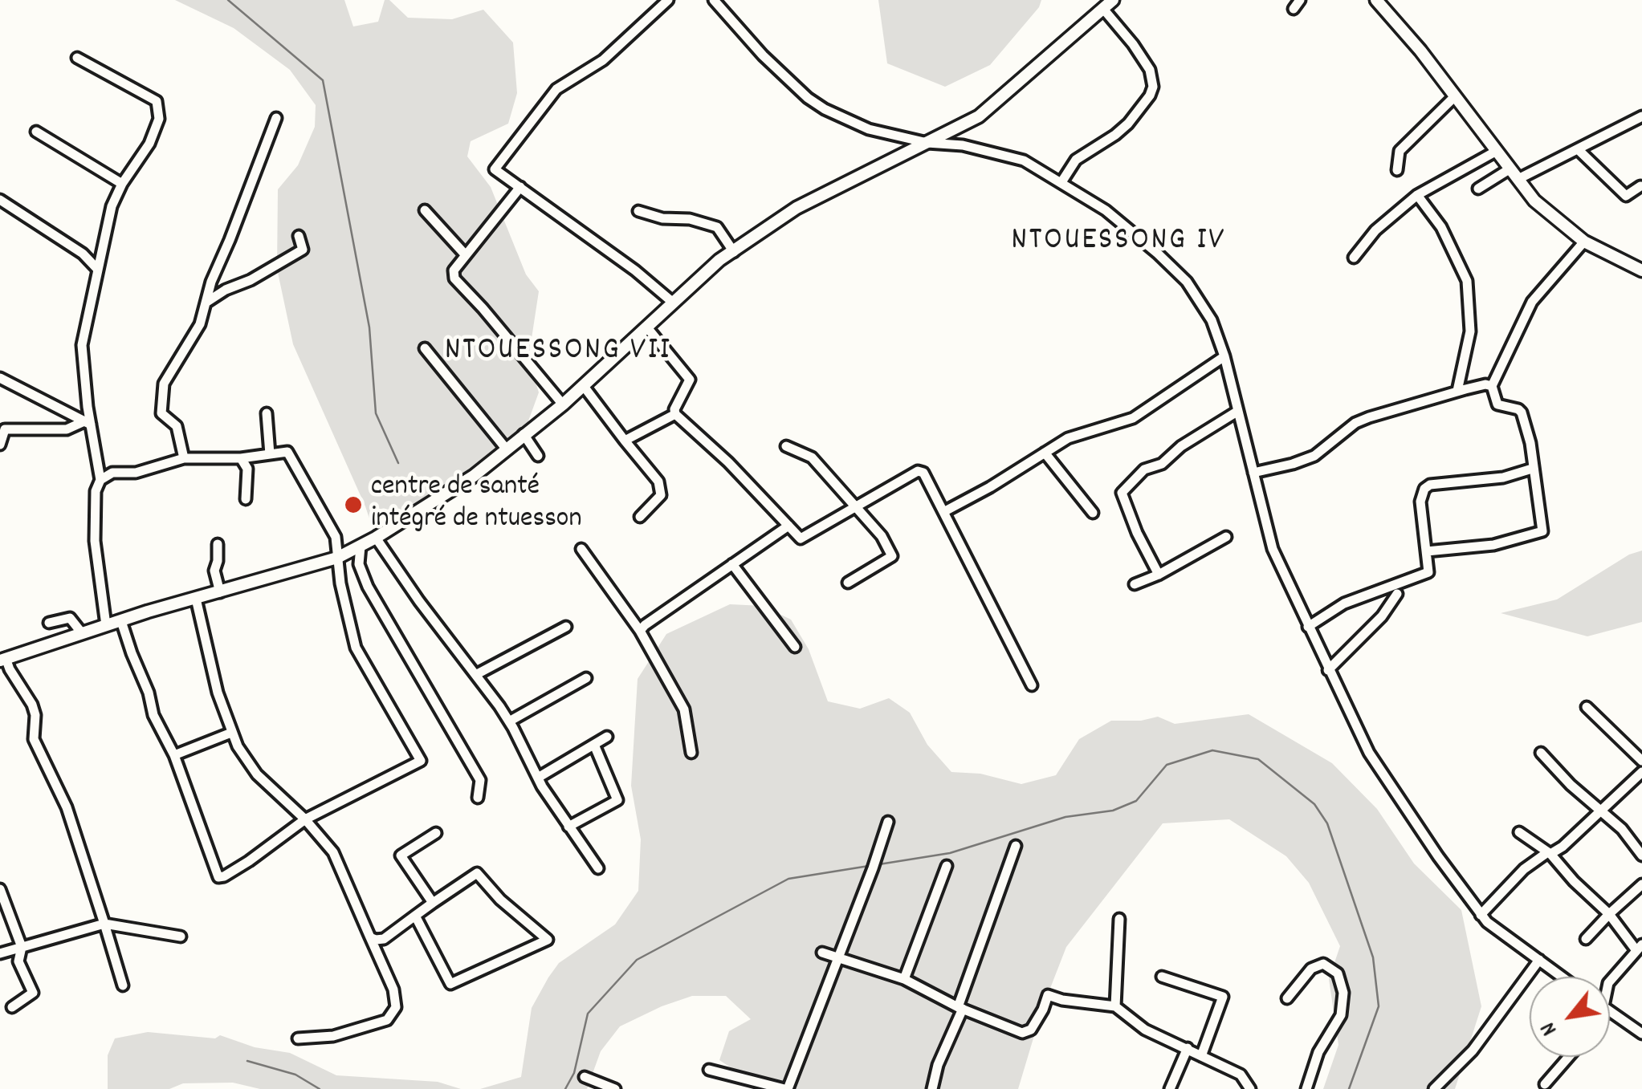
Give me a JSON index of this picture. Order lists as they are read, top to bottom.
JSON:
{
  "districts": ["NTOUESSONG IV", "NTOUESSONG VII"],
  "places": ["centre de santé intégré de ntuesson"],
  "north": "bottom left"
}
